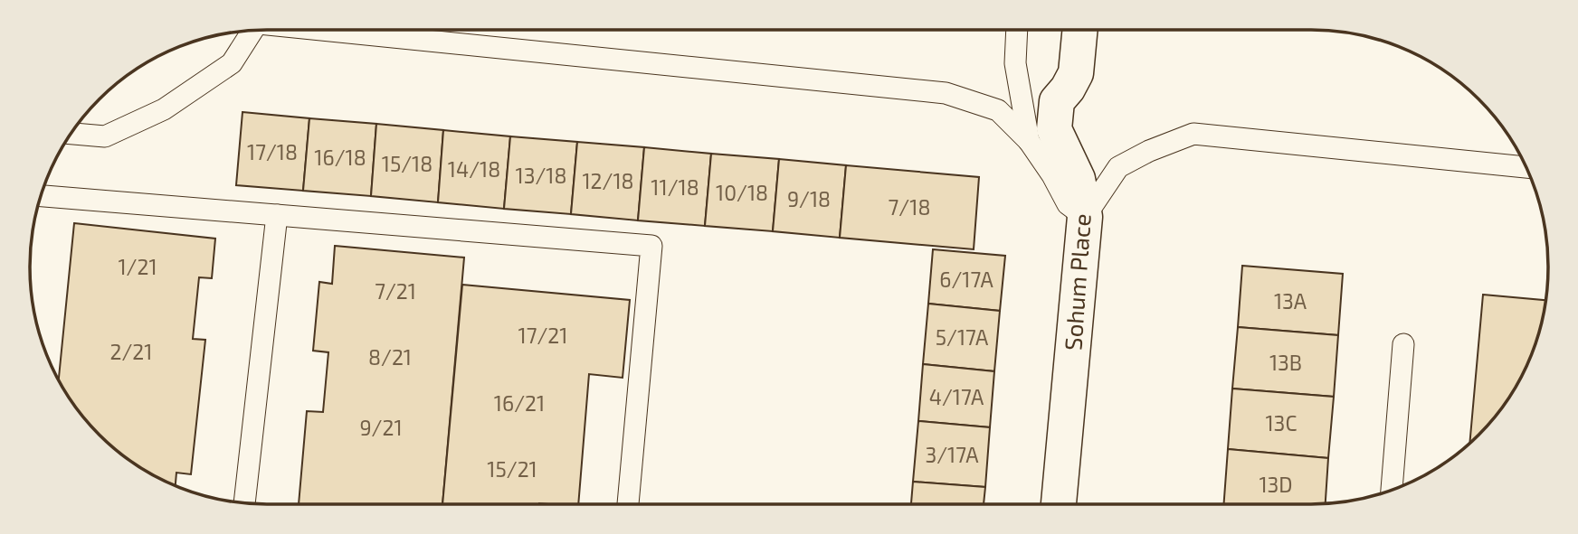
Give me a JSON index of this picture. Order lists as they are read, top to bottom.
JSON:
{
  "streets": {
    "street": ["Sohum Place"]
  },
  "house_numbers": [
    "17/18",
    "16/18",
    "15/18",
    "14/18",
    "13/18",
    "12/18",
    "11/18",
    "10/18",
    "9/18",
    "7/18",
    "1/21",
    "6/17A",
    "7/21",
    "13A",
    "17/21",
    "5/17A",
    "2/21",
    "8/21",
    "13B",
    "4/17A",
    "16/21",
    "13C",
    "9/21",
    "3/17A",
    "15/21",
    "13D"
  ]
}
